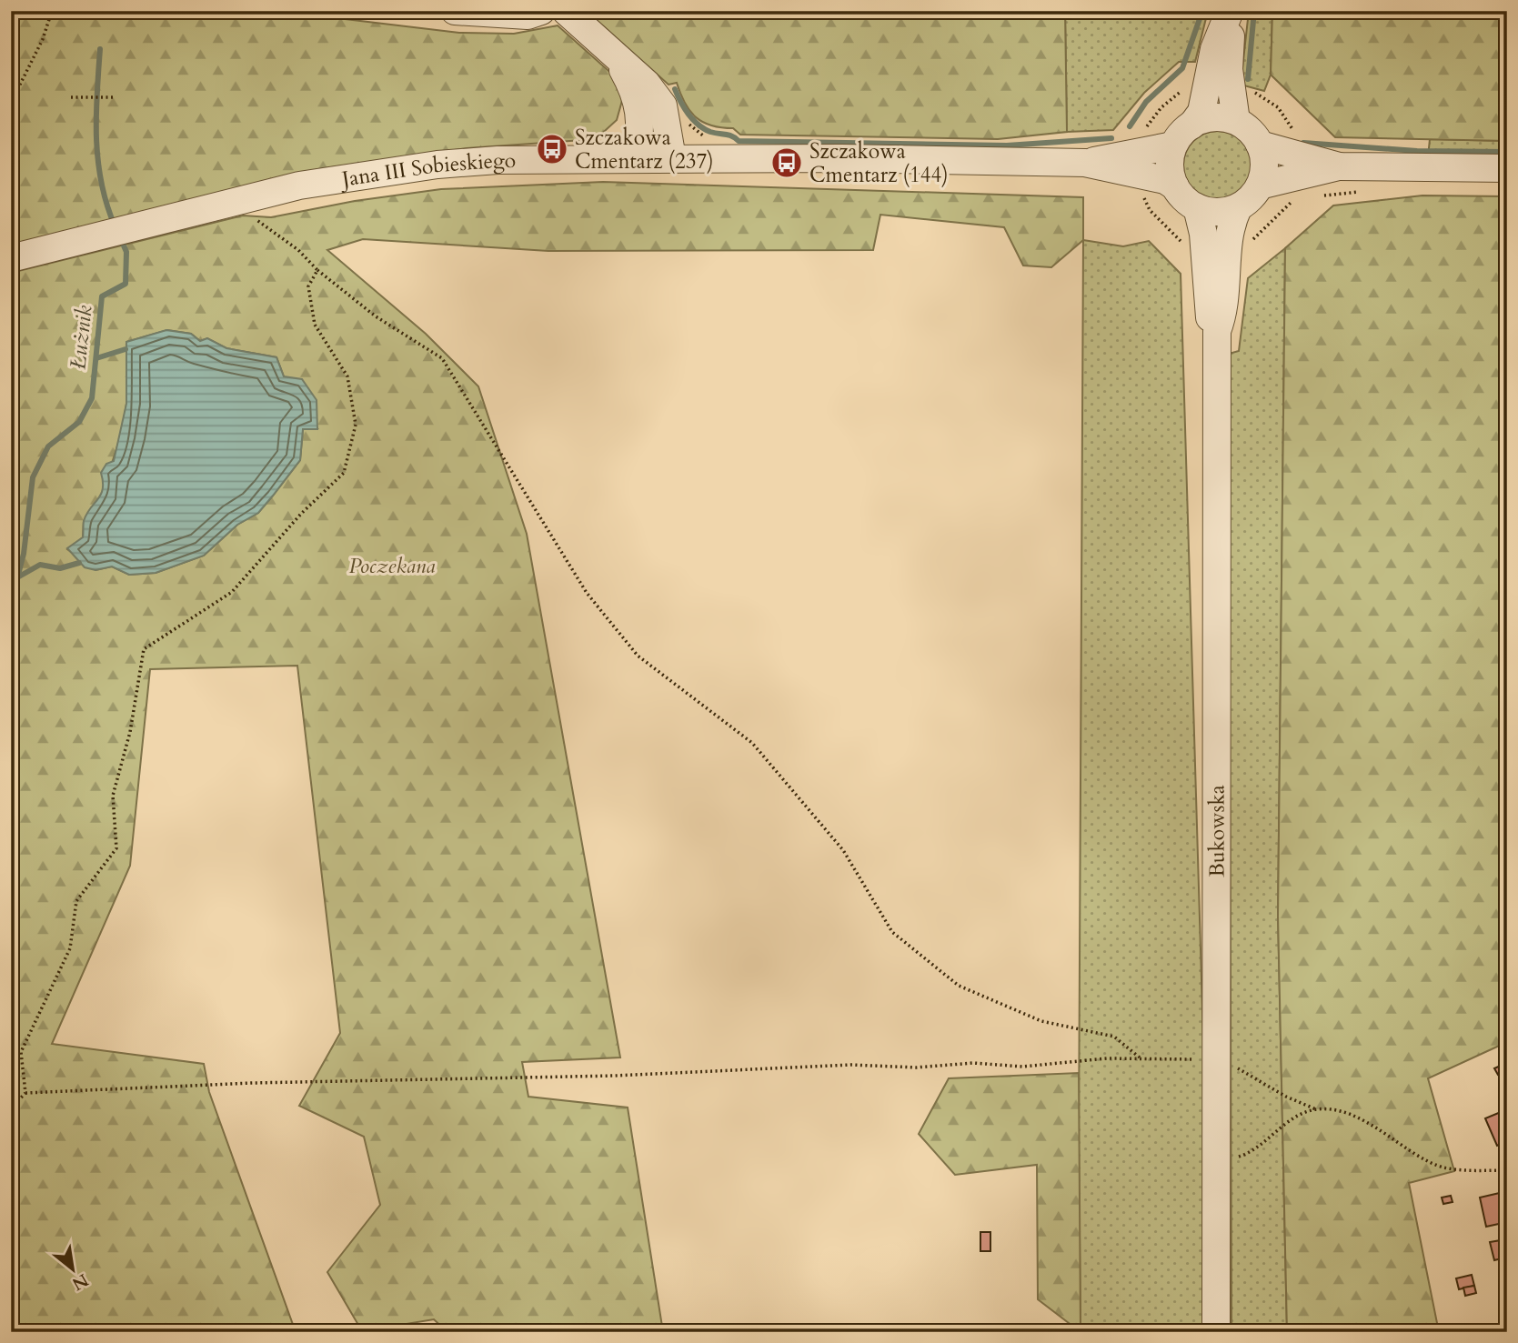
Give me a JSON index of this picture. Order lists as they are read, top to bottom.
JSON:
{
  "streets": {
    "street": ["Jana III Sobieskiego", "Bukowska"]
  },
  "water": ["Łużnik"],
  "parks": ["Poczekana"],
  "places": {
    "bus stop": ["Szczakowa Cmentarz (237)", "Szczakowa Cmentarz (144)"]
  },
  "north": "bottom right"
}
